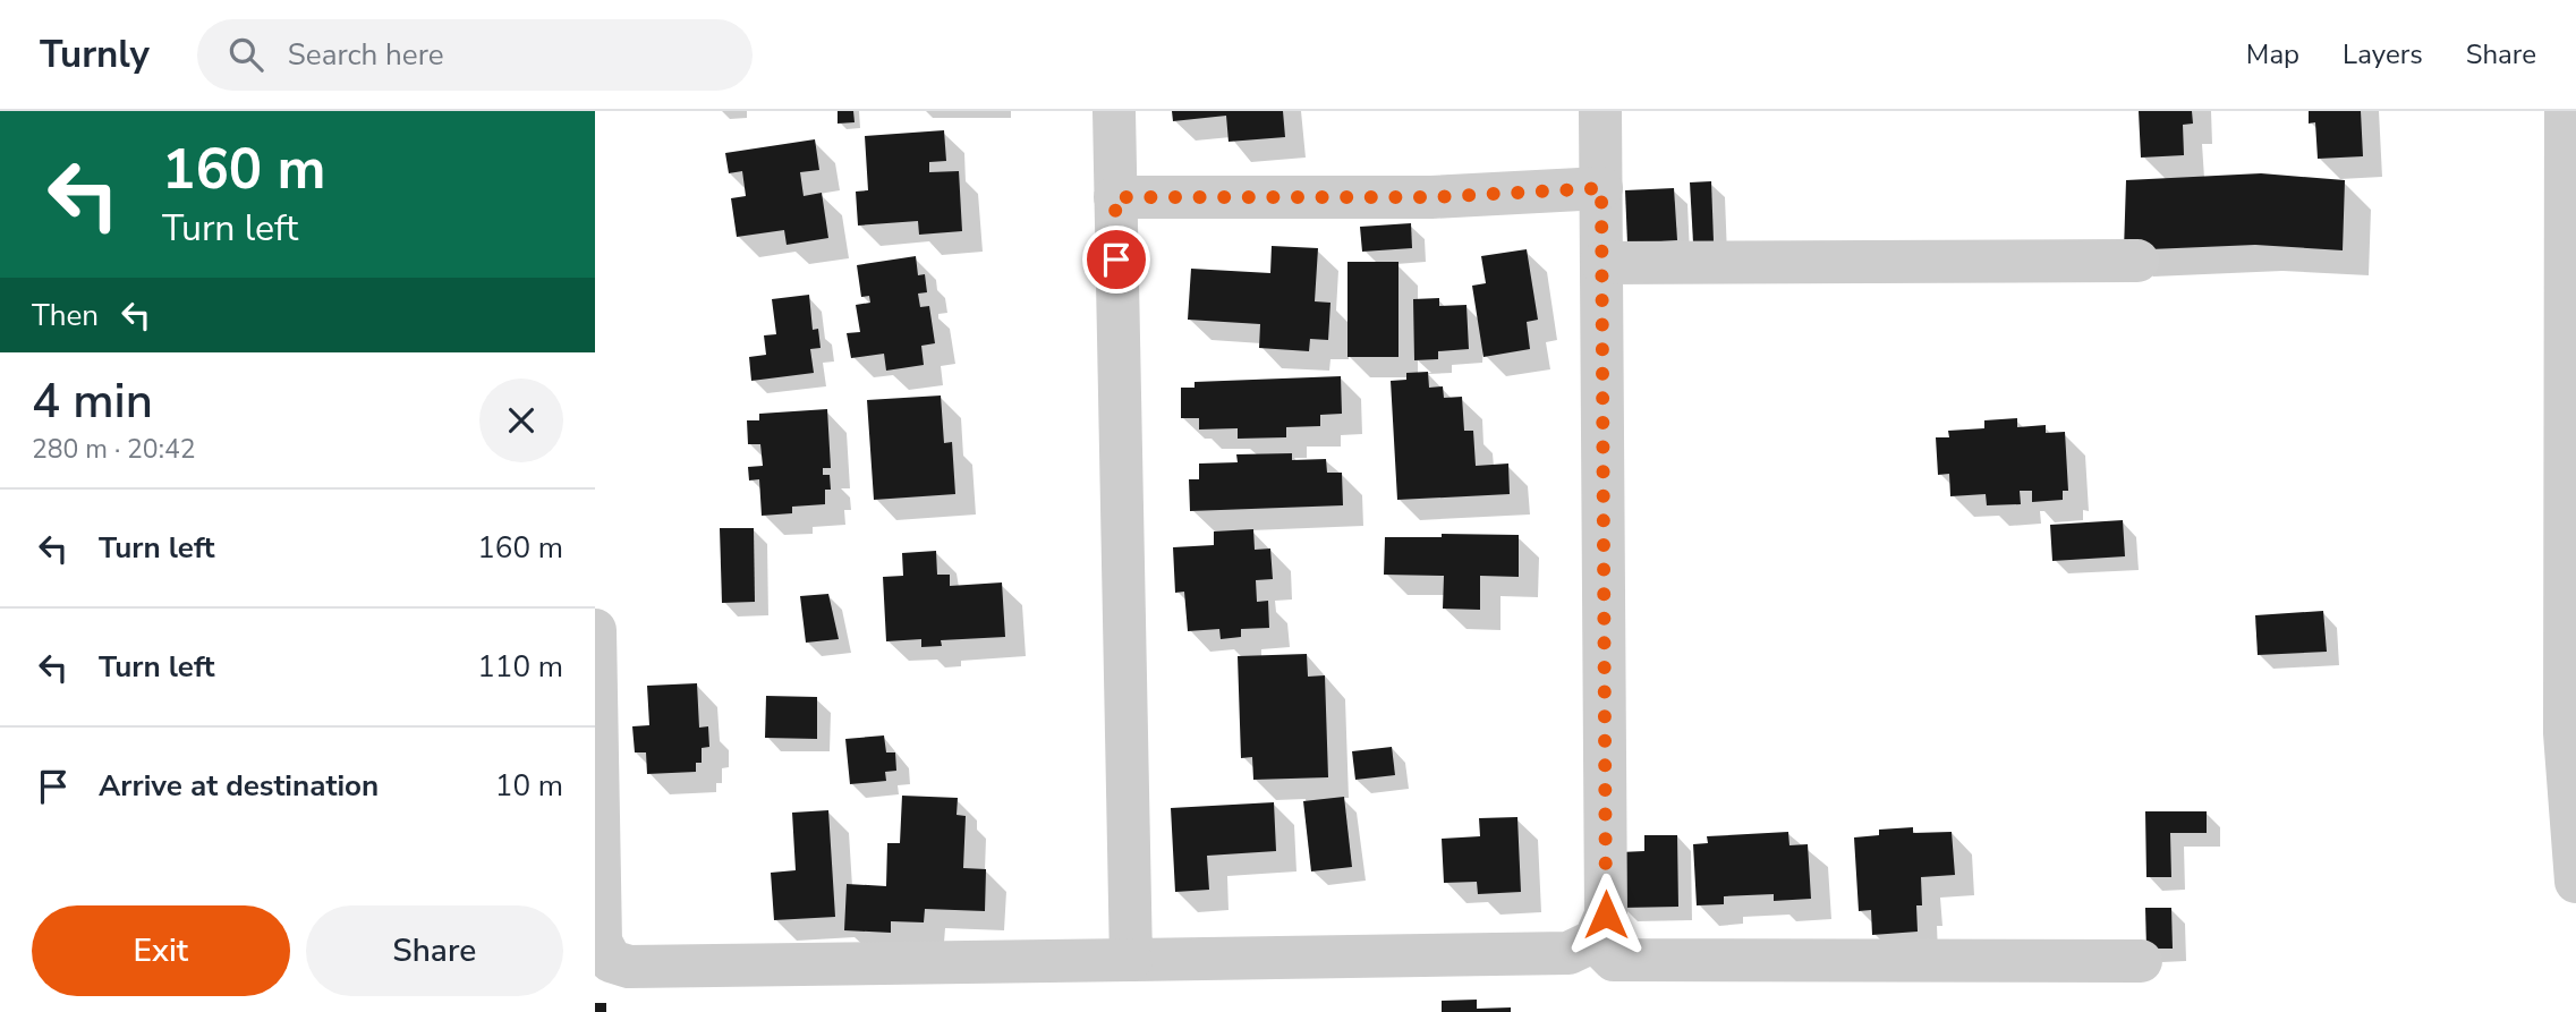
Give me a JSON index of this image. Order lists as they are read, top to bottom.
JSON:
{
  "page": {
    "header": "Turnly",
    "search": "Search here",
    "nav": ["Map", "Layers", "Share"],
    "turn": ["160 m", "Turn left"],
    "then": "Then",
    "heading": ["4 min", "280 m · 20:42"],
    "list": [
      {
        "name": "Turn left",
        "value": "160 m"
      },
      {
        "name": "Turn left",
        "value": "110 m"
      },
      {
        "name": "Arrive at destination",
        "value": "10 m"
      }
    ],
    "buttons": ["Exit", "Share"]
  }
}
